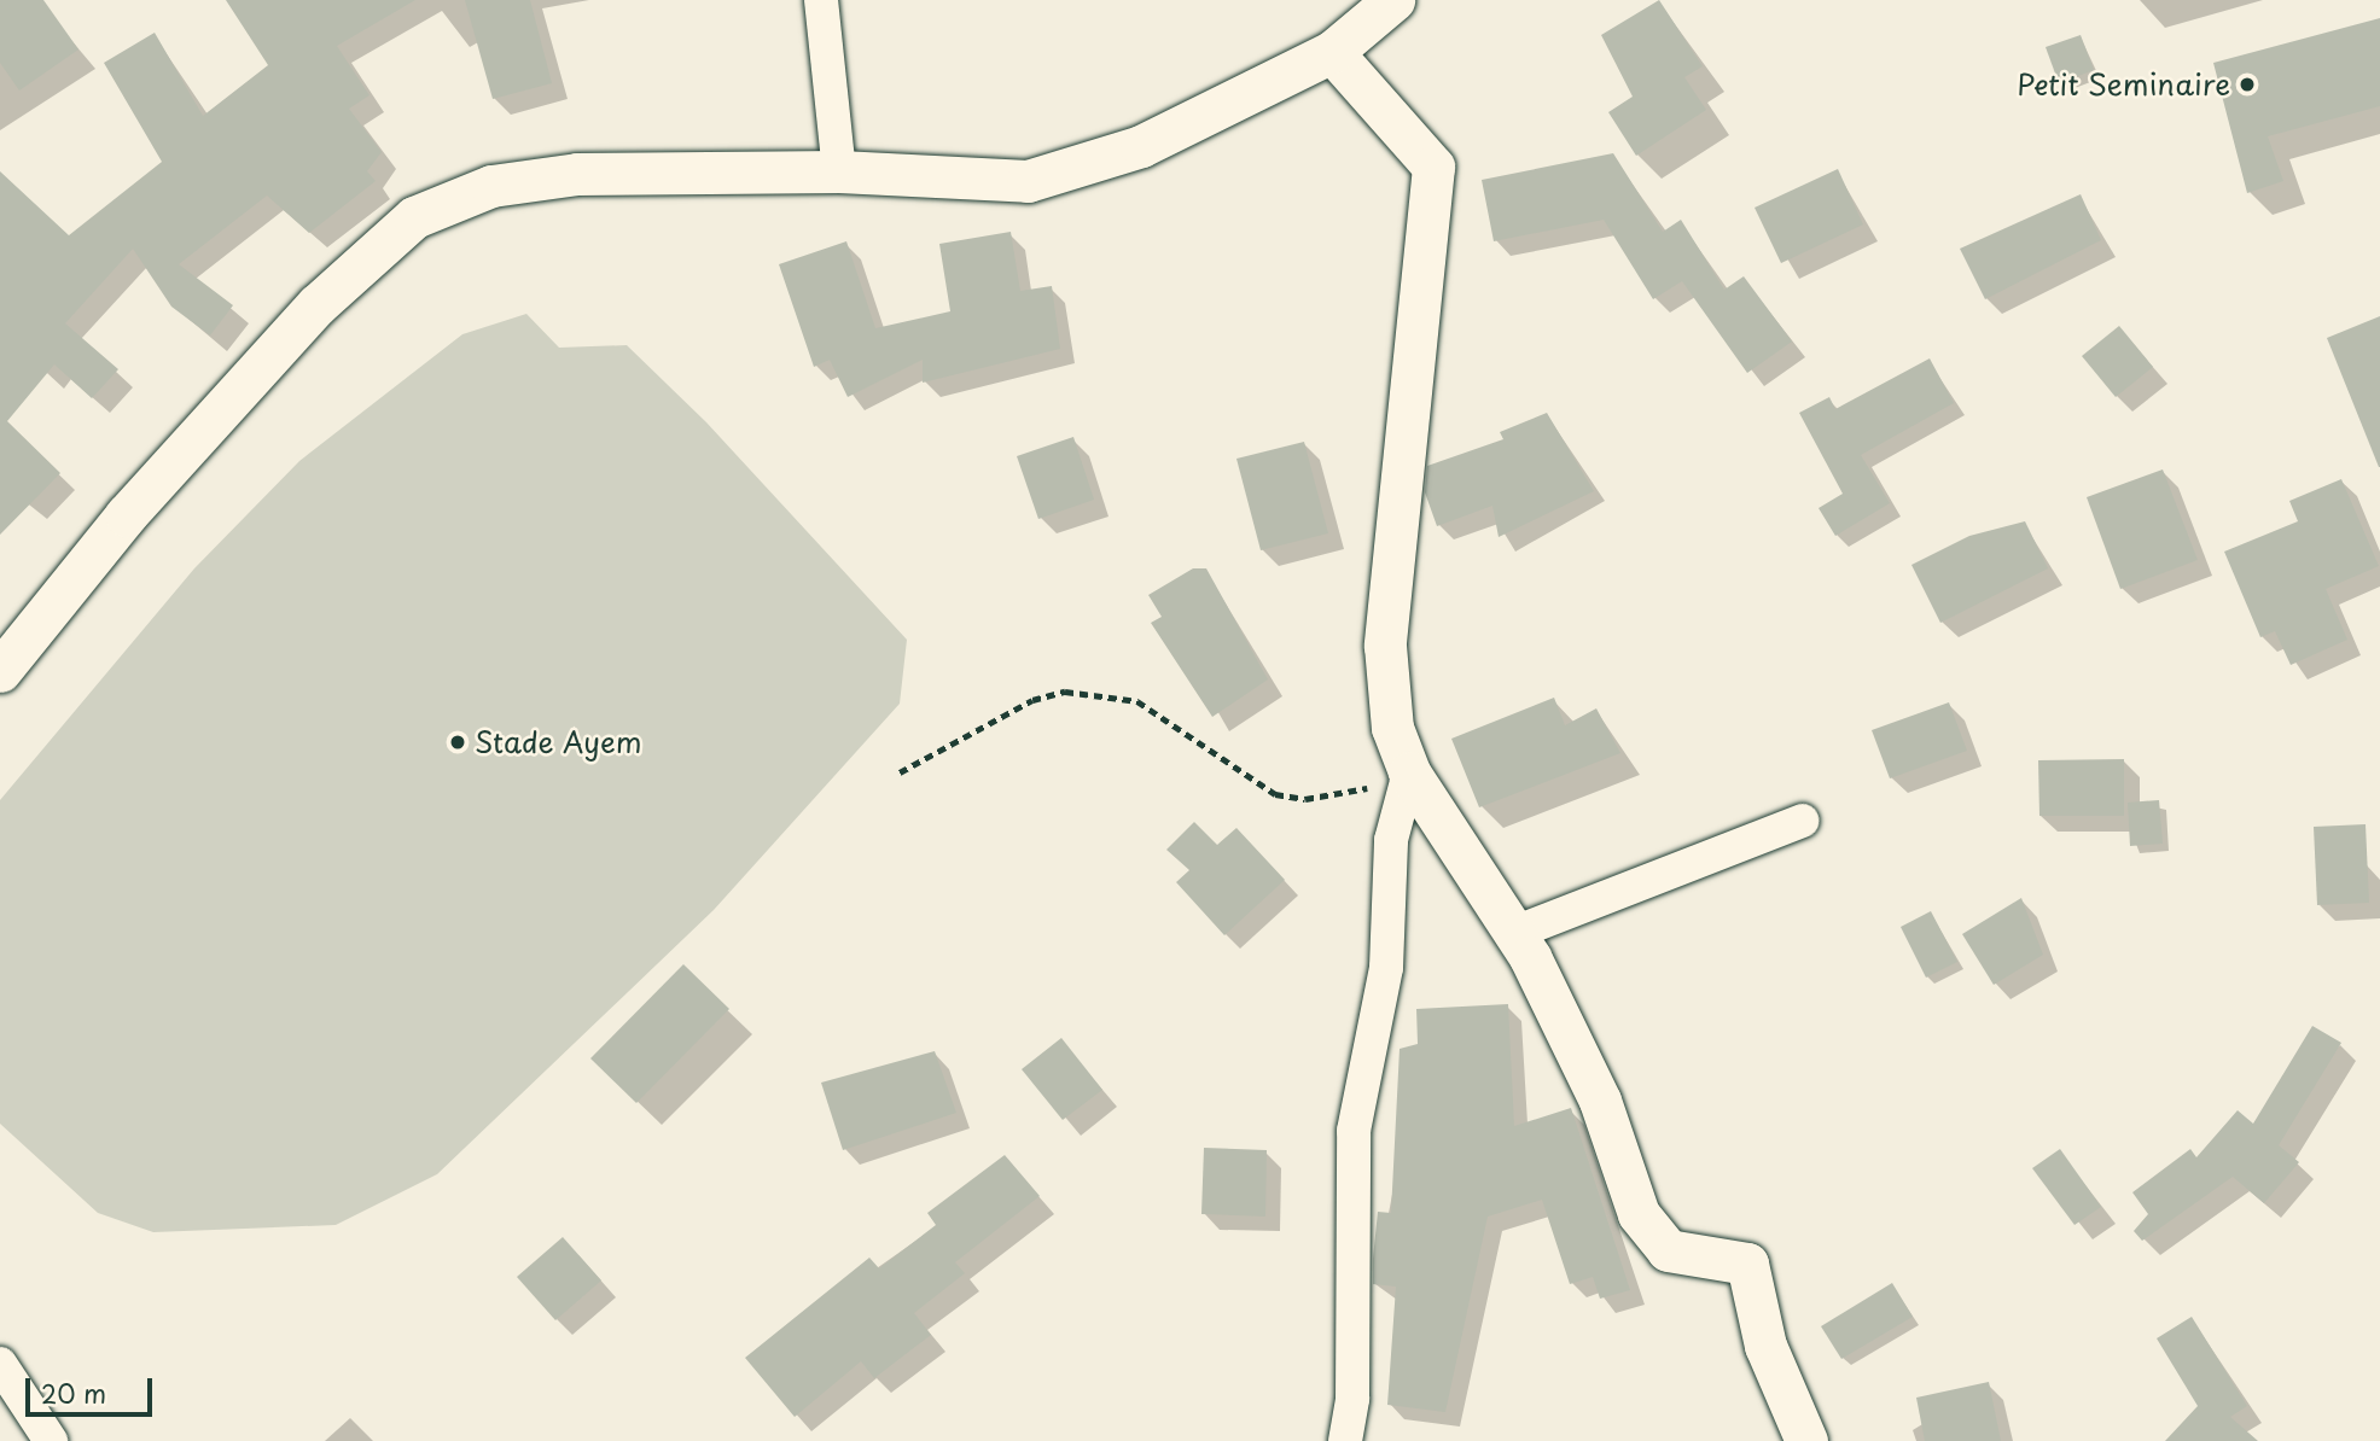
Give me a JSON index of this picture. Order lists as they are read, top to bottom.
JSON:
{
  "places": ["Petit Seminaire", "Stade Ayem"],
  "scale_bar": "20 m"
}
